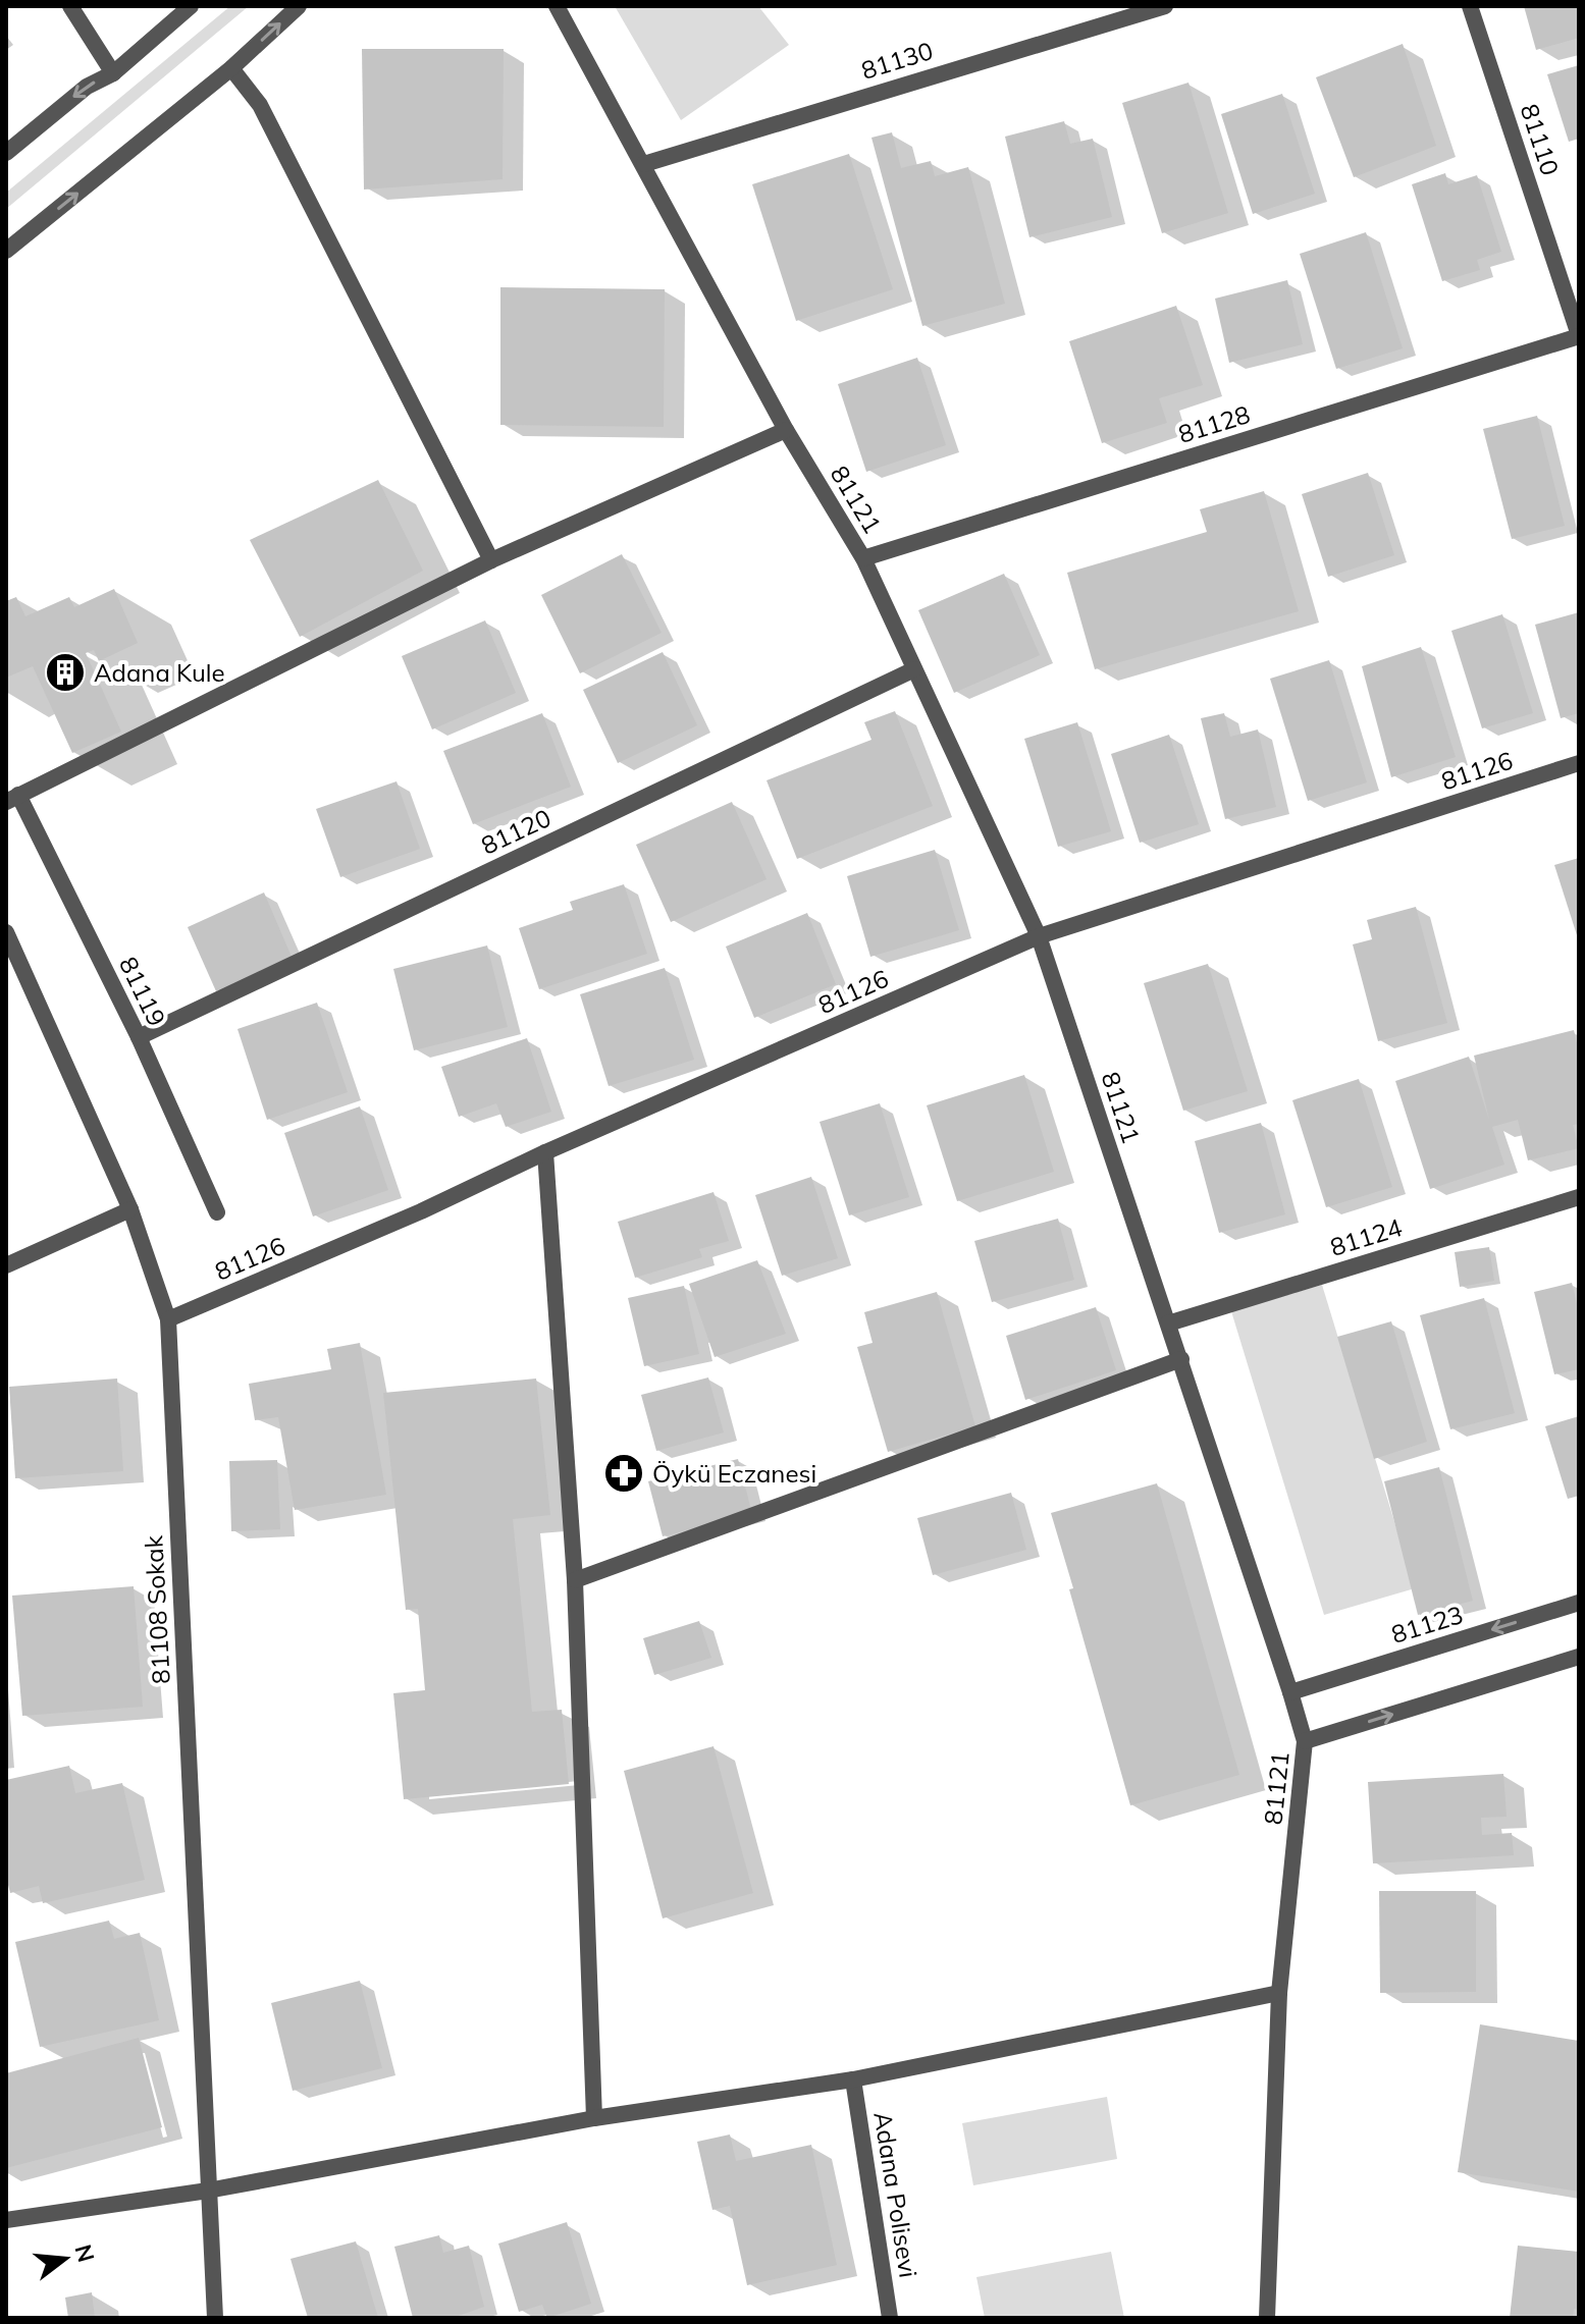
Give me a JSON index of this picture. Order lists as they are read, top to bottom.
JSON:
{
  "streets": {
    "street": [
      "81130",
      "81110",
      "81128",
      "81121",
      "81126",
      "81120",
      "81119",
      "81124",
      "81108 Sokak",
      "81123",
      "Adana Polisevi"
    ]
  },
  "crossings": [
    ["81130", "81121"],
    ["81110", "81128"],
    ["81128", "81121"],
    ["81121", "81126"],
    ["81121", "81120"],
    ["81121", "81124"],
    ["81121", "81123"],
    ["81126", "81108 Sokak"],
    ["81120", "81119"]
  ],
  "places": {
    "building": ["Adana Kule"],
    "pharmacy": ["Öykü Eczanesi"]
  },
  "north": "right"
}
